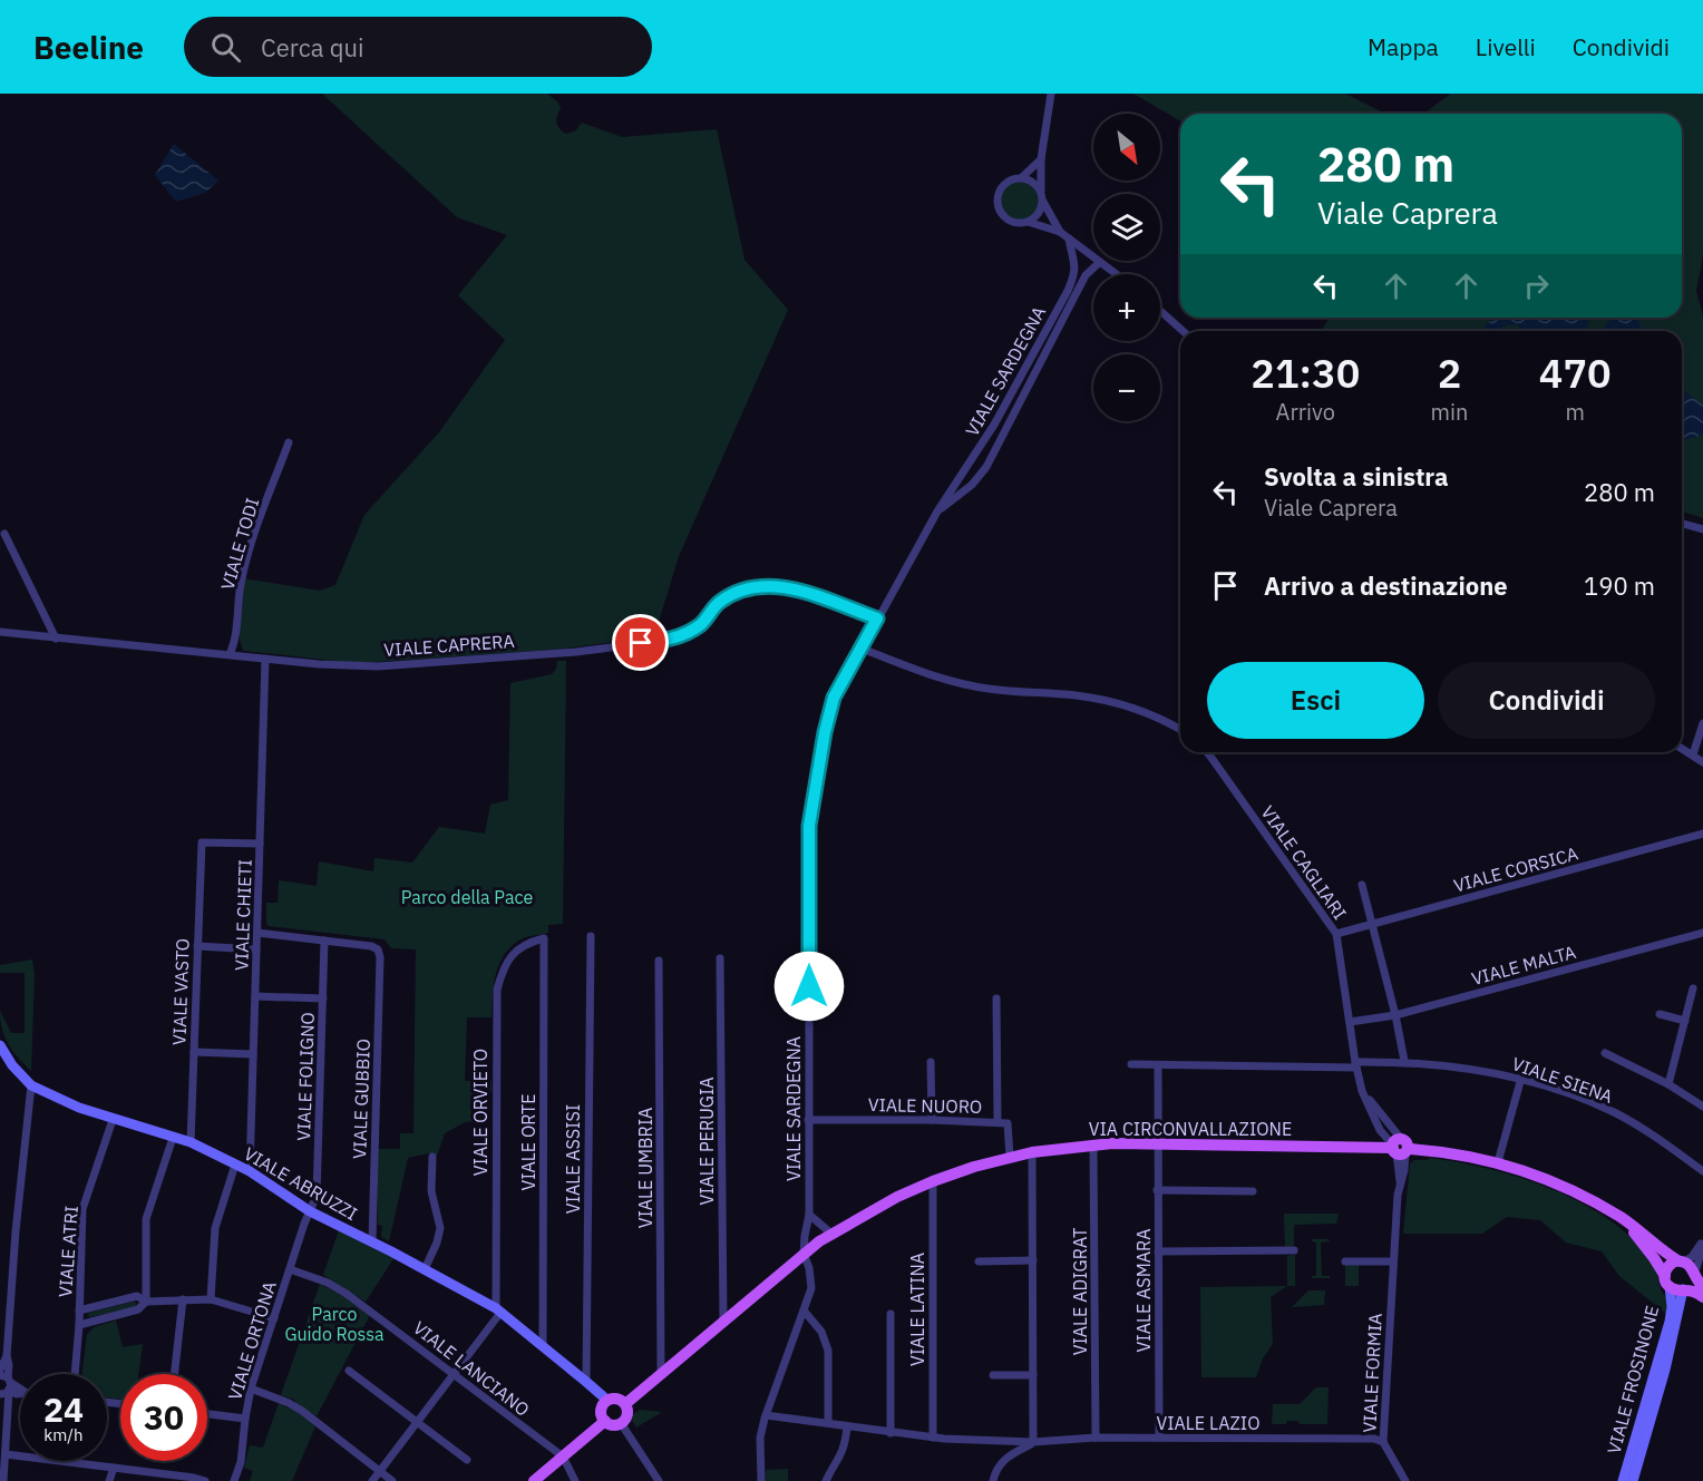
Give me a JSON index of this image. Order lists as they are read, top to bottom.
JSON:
{
  "streets": {
    "main road": ["VIA CIRCONVALLAZIONE"],
    "street": [
      "VIALE SARDEGNA",
      "VIALE TODI",
      "VIALE CAPRERA",
      "VIALE CAGLIARI",
      "VIALE CORSICA",
      "VIALE CHIETI",
      "VIALE MALTA",
      "VIALE VASTO",
      "VIALE FOLIGNO",
      "VIALE SIENA",
      "VIALE GUBBIO",
      "VIALE NUORO",
      "VIALE ORVIETO",
      "VIALE PERUGIA",
      "VIALE ORTE",
      "VIALE ASSISI",
      "VIALE UMBRIA",
      "VIALE ABRUZZI",
      "VIALE ATRI",
      "VIALE ASMARA",
      "VIALE ADIGRAT",
      "VIALE LATINA",
      "VIALE ORTONA",
      "VIALE LANCIANO",
      "VIALE FORMIA",
      "VIALE FROSINONE",
      "VIALE LAZIO"
    ]
  },
  "crossings": [
    ["VIALE SARDEGNA", "VIALE CAPRERA"],
    ["VIALE SARDEGNA", "VIALE NUORO"],
    ["VIALE SARDEGNA", "VIA CIRCONVALLAZIONE"],
    ["VIALE TODI", "VIALE CAPRERA"],
    ["VIALE CAPRERA", "VIALE CHIETI"],
    ["VIALE CAGLIARI", "VIALE CORSICA"],
    ["VIALE CAGLIARI", "VIALE MALTA"],
    ["VIALE CAGLIARI", "VIALE SIENA"],
    ["VIALE CAGLIARI", "VIA CIRCONVALLAZIONE"],
    ["VIALE CAGLIARI", "VIALE FORMIA"],
    ["VIALE CHIETI", "VIALE VASTO"],
    ["VIALE CHIETI", "VIALE ABRUZZI"],
    ["VIALE VASTO", "VIALE ABRUZZI"],
    ["VIALE FOLIGNO", "VIALE GUBBIO"],
    ["VIALE FOLIGNO", "VIALE ABRUZZI"],
    ["VIALE FOLIGNO", "VIALE ORTONA"],
    ["VIALE SIENA", "VIALE ASMARA"],
    ["VIALE GUBBIO", "VIALE ABRUZZI"],
    ["VIALE NUORO", "VIA CIRCONVALLAZIONE"],
    ["VIALE ORVIETO", "VIALE ORTE"],
    ["VIALE ORVIETO", "VIALE ABRUZZI"],
    ["VIA CIRCONVALLAZIONE", "VIALE PERUGIA"],
    ["VIA CIRCONVALLAZIONE", "VIALE UMBRIA"],
    ["VIA CIRCONVALLAZIONE", "VIALE ABRUZZI"],
    ["VIA CIRCONVALLAZIONE", "VIALE ASMARA"],
    ["VIA CIRCONVALLAZIONE", "VIALE ADIGRAT"],
    ["VIA CIRCONVALLAZIONE", "VIALE LATINA"],
    ["VIA CIRCONVALLAZIONE", "VIALE FORMIA"],
    ["VIA CIRCONVALLAZIONE", "VIALE FROSINONE"],
    ["VIALE ORTE", "VIALE ABRUZZI"],
    ["VIALE ASSISI", "VIALE ABRUZZI"],
    ["VIALE ABRUZZI", "VIALE ATRI"],
    ["VIALE ABRUZZI", "VIALE ORTONA"],
    ["VIALE ASMARA", "VIALE LAZIO"],
    ["VIALE ADIGRAT", "VIALE LAZIO"],
    ["VIALE LATINA", "VIALE LAZIO"],
    ["VIALE ORTONA", "VIALE LANCIANO"],
    ["VIALE FORMIA", "VIALE LAZIO"]
  ],
  "parks": ["Parco della Pace", "Parco Guido Rossa"],
  "north": "bottom right",
  "page": {
    "header": "Beeline",
    "search": "Cerca qui",
    "nav": ["Mappa", "Livelli", "Condividi"],
    "map_buttons": ["+", "−"],
    "turn": ["280 m", "Viale Caprera"],
    "eta": [
      "21:30",
      "Arrivo",
      "2",
      "min",
      "470",
      "m"
    ],
    "list": [
      {
        "name": "Svolta a sinistra",
        "note": "Viale Caprera",
        "value": "280 m"
      },
      {
        "name": "Arrivo a destinazione",
        "value": "190 m"
      }
    ],
    "buttons": ["Esci", "Condividi"],
    "speed": "24 km/h",
    "limit": "30"
  }
}
